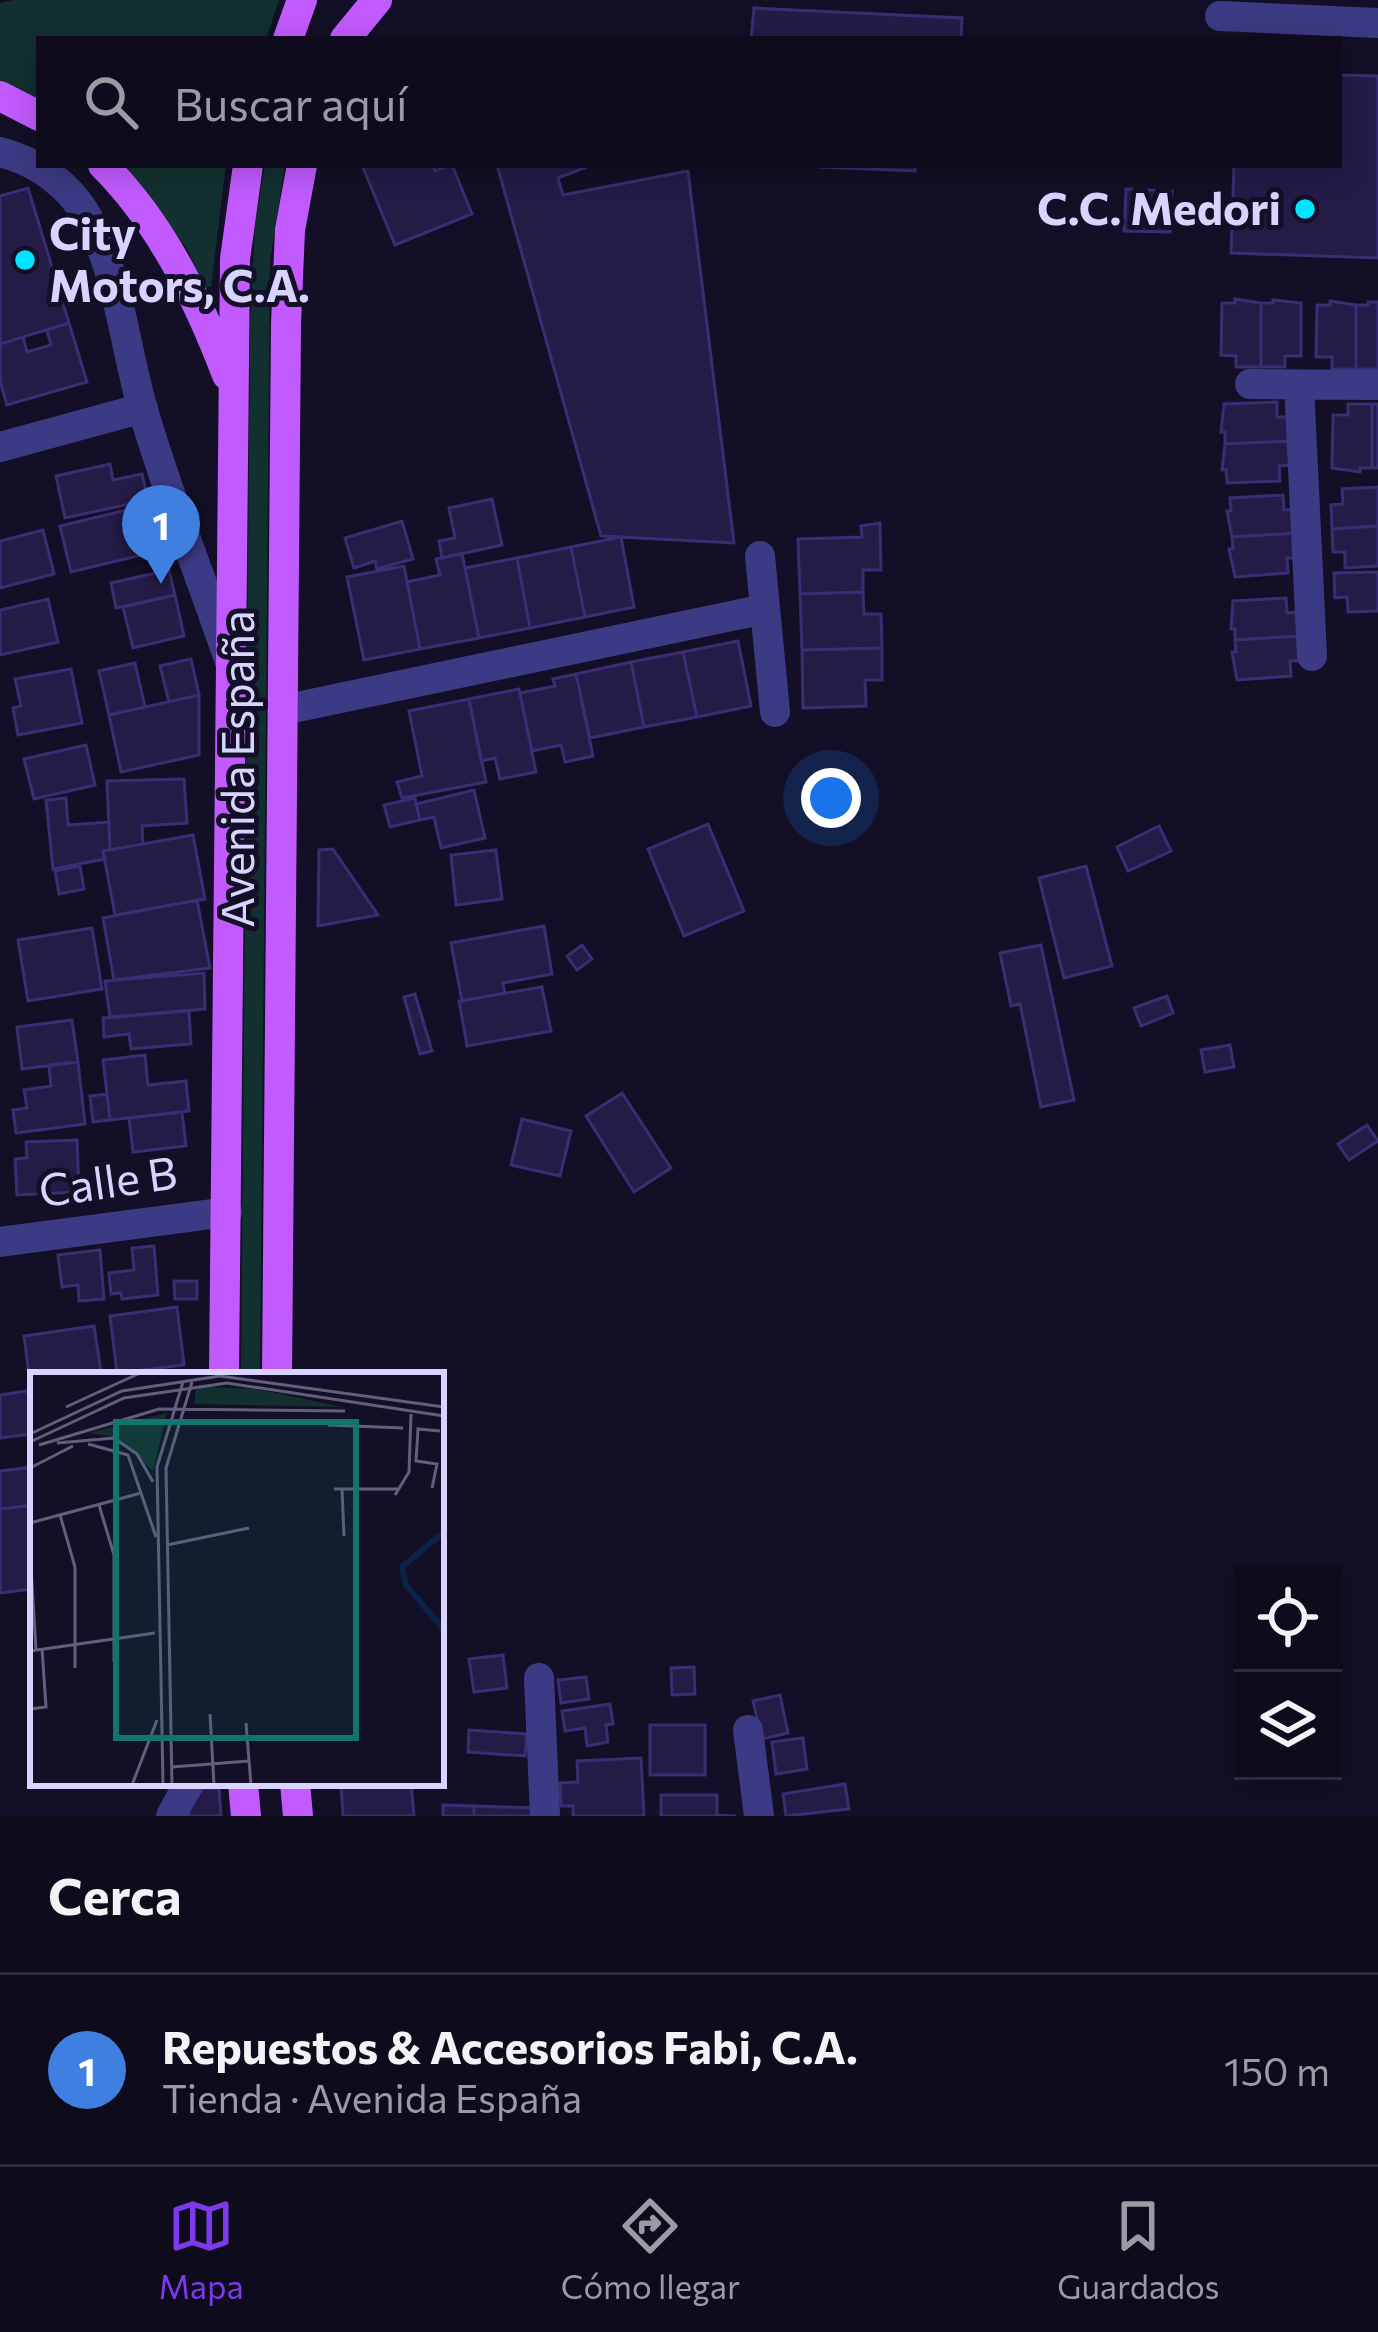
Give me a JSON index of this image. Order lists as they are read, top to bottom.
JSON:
{
  "streets": {
    "main road": ["Avenida España"],
    "street": ["Calle B"]
  },
  "crossings": [
    ["Avenida España", "Calle B"]
  ],
  "places": ["C.C. Medori", "City Motors, C.A."],
  "page": {
    "search": "Buscar aquí",
    "pins": "1",
    "heading": "Cerca",
    "list": [
      {
        "mark": "1",
        "name": "Repuestos & Accesorios Fabi, C.A.",
        "note": "Tienda · Avenida España",
        "value": "150 m"
      }
    ],
    "nav": ["Mapa", "Cómo llegar", "Guardados"]
  }
}
